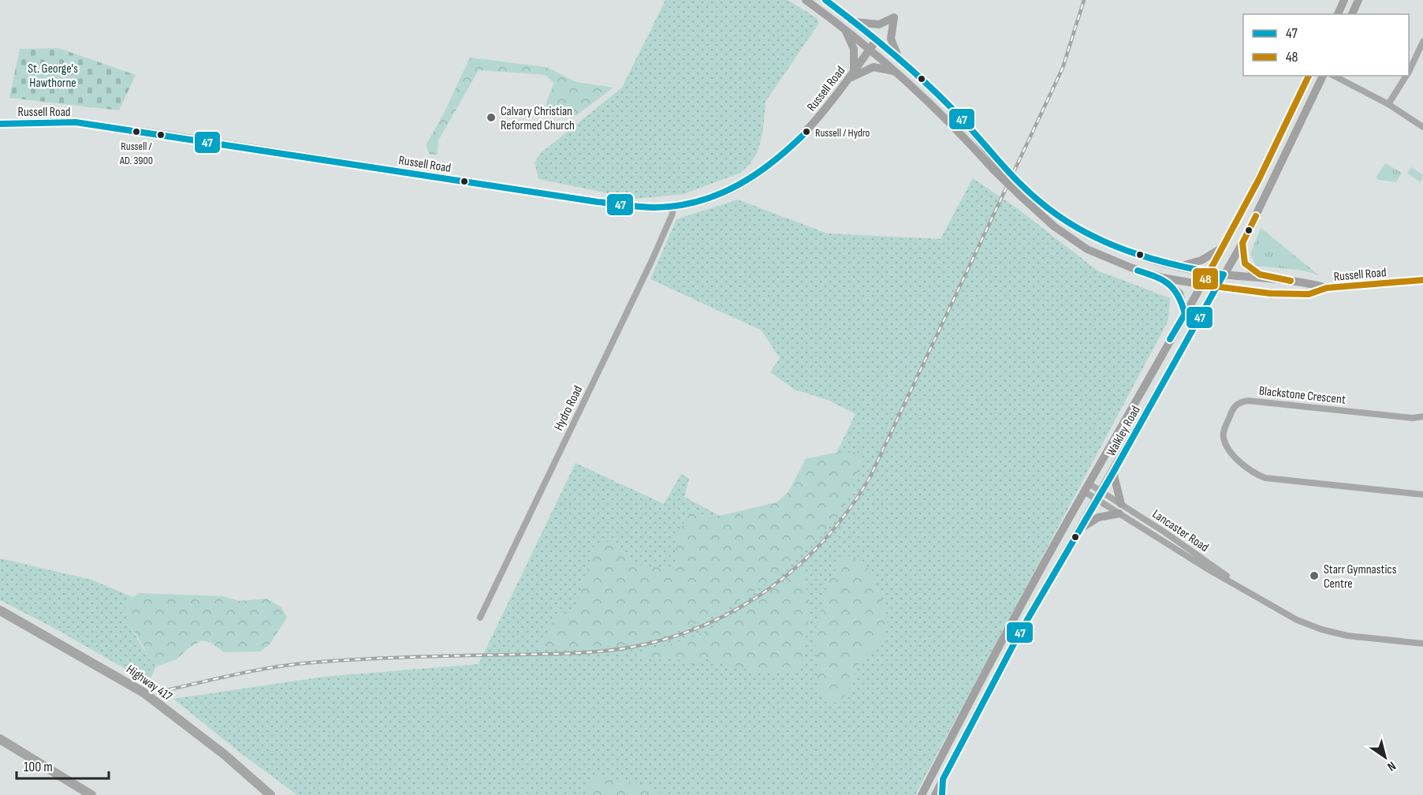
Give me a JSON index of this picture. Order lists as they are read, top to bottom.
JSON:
{
  "streets": {
    "highway": ["Highway 417"],
    "main road": ["Russell Road", "Walkley Road"],
    "street": ["Blackstone Crescent", "Hydro Road", "Lancaster Road"]
  },
  "crossings": [
    ["Russell Road", "Hydro Road"],
    ["Russell Road", "Walkley Road"],
    ["Walkley Road", "Lancaster Road"]
  ],
  "parks": ["St. George's Hawthorne"],
  "places": [
    "Calvary Christian Reformed Church",
    "Russell / AD. 3900",
    "Russell / Hydro",
    "Starr Gymnastics Centre"
  ],
  "lines": ["transit line 47", "transit line 48"],
  "legend": ["47", "48"],
  "scale_bar": "100 m",
  "north": "bottom right"
}
